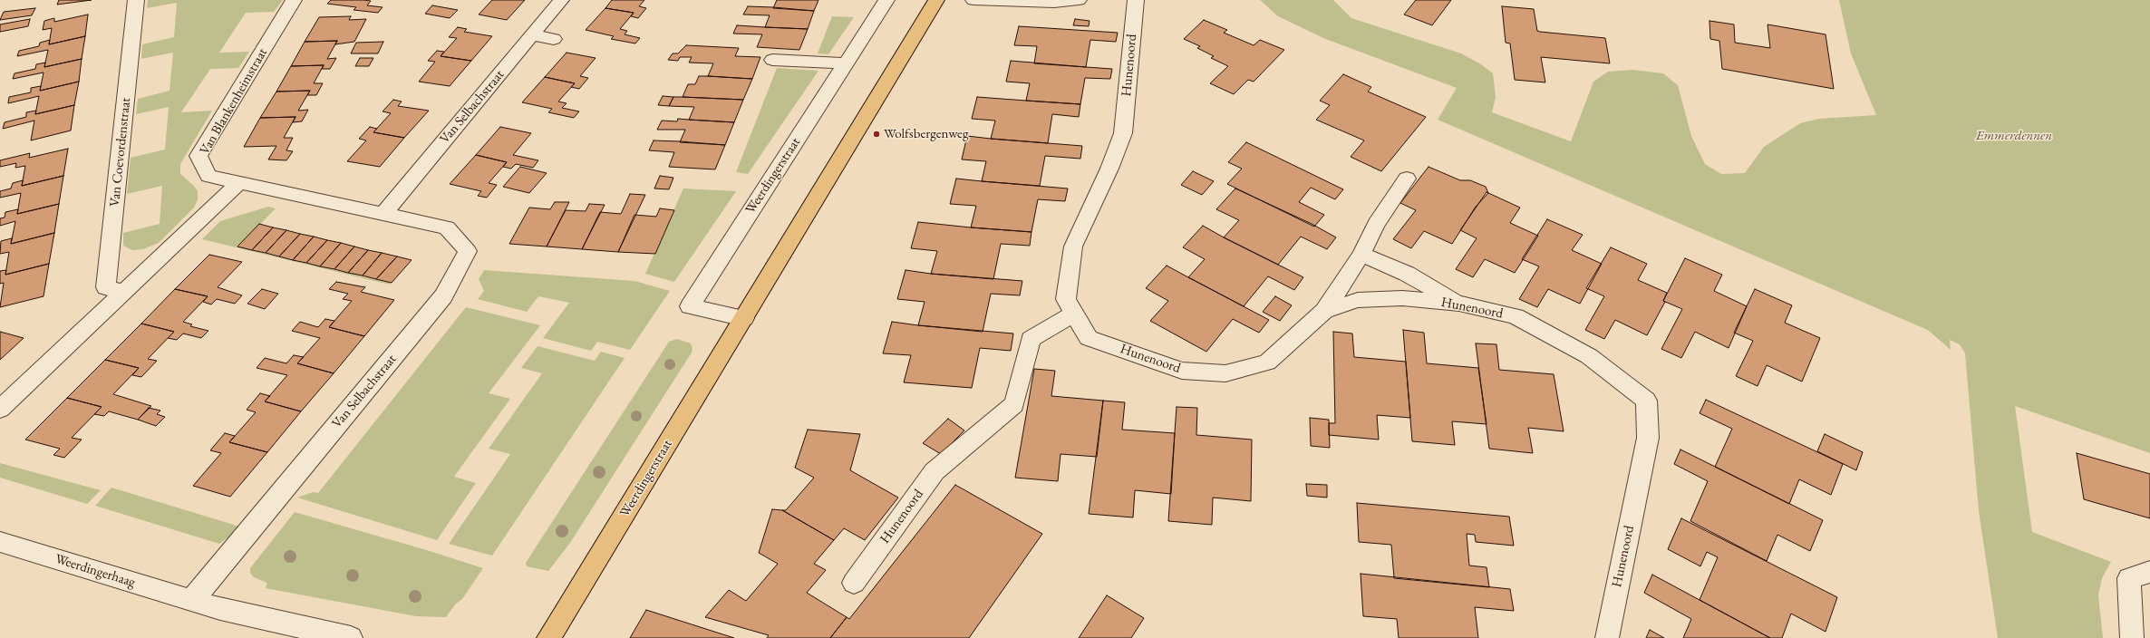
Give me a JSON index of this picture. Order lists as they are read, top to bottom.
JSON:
{
  "streets": {
    "main road": ["Weerdingerstraat"],
    "street": [
      "Hunenoord",
      "Van Blankenheimstraat",
      "Van Selbachstraat",
      "Van Coevordenstraat",
      "Weerdingerhaag"
    ]
  },
  "crossings": [
    ["Van Blankenheimstraat", "Van Selbachstraat"],
    ["Van Selbachstraat", "Weerdingerhaag"]
  ],
  "parks": ["Emmerdennen"],
  "places": ["Wolfsbergenweg"]
}
